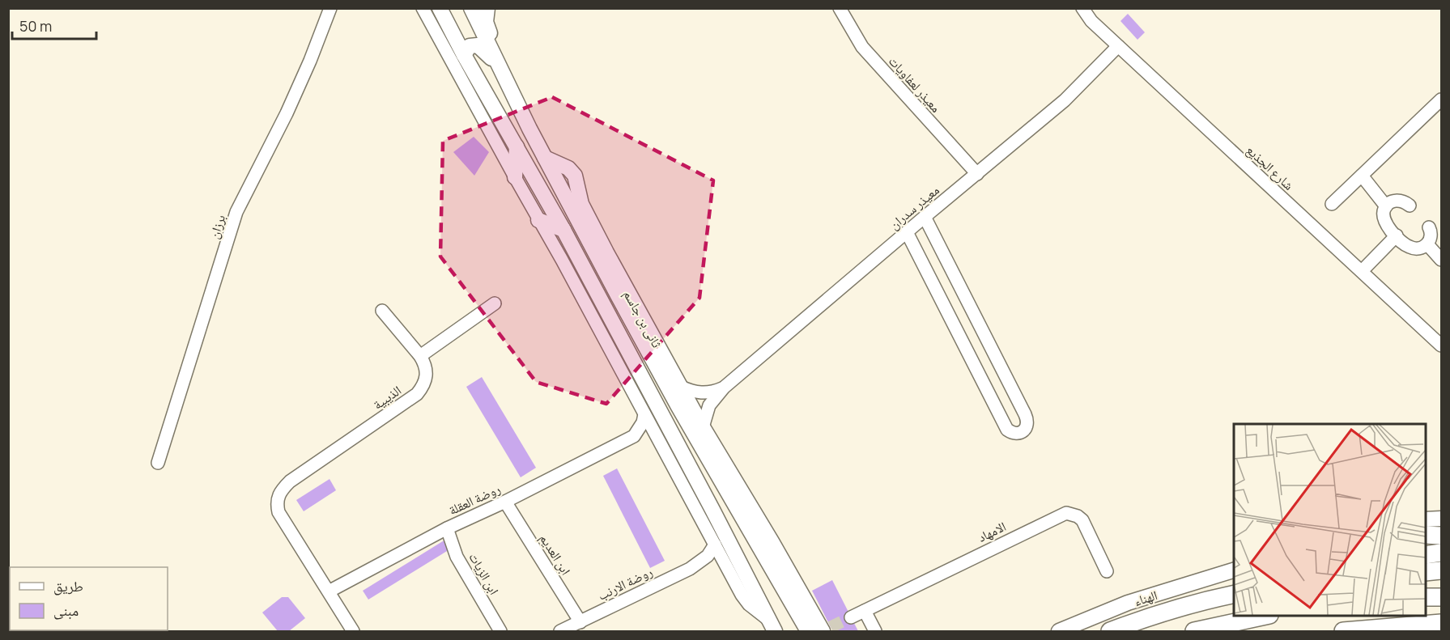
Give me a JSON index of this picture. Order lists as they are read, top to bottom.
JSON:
{
  "streets": {
    "main road": ["ثانى بن جاسم", "الهناء"],
    "street": [
      "معيذر لعفاويات",
      "شارع الجذيع",
      "معيذر سدران",
      "برزان",
      "الذيبية",
      "روضة العقلة",
      "الامهاد",
      "ابن العديم",
      "ابن الزيات",
      "روضة الارنب"
    ]
  },
  "crossings": [
    ["معيذر لعفاويات", "معيذر سدران"],
    ["شارع الجذيع", "معيذر سدران"],
    ["معيذر سدران", "ثانى بن جاسم"],
    ["الذيبية", "روضة العقلة"],
    ["روضة العقلة", "ابن العديم"],
    ["روضة العقلة", "ابن الزيات"],
    ["ابن العديم", "روضة الارنب"]
  ],
  "legend": ["طريق", "مبنى"],
  "scale_bar": "50 m"
}
